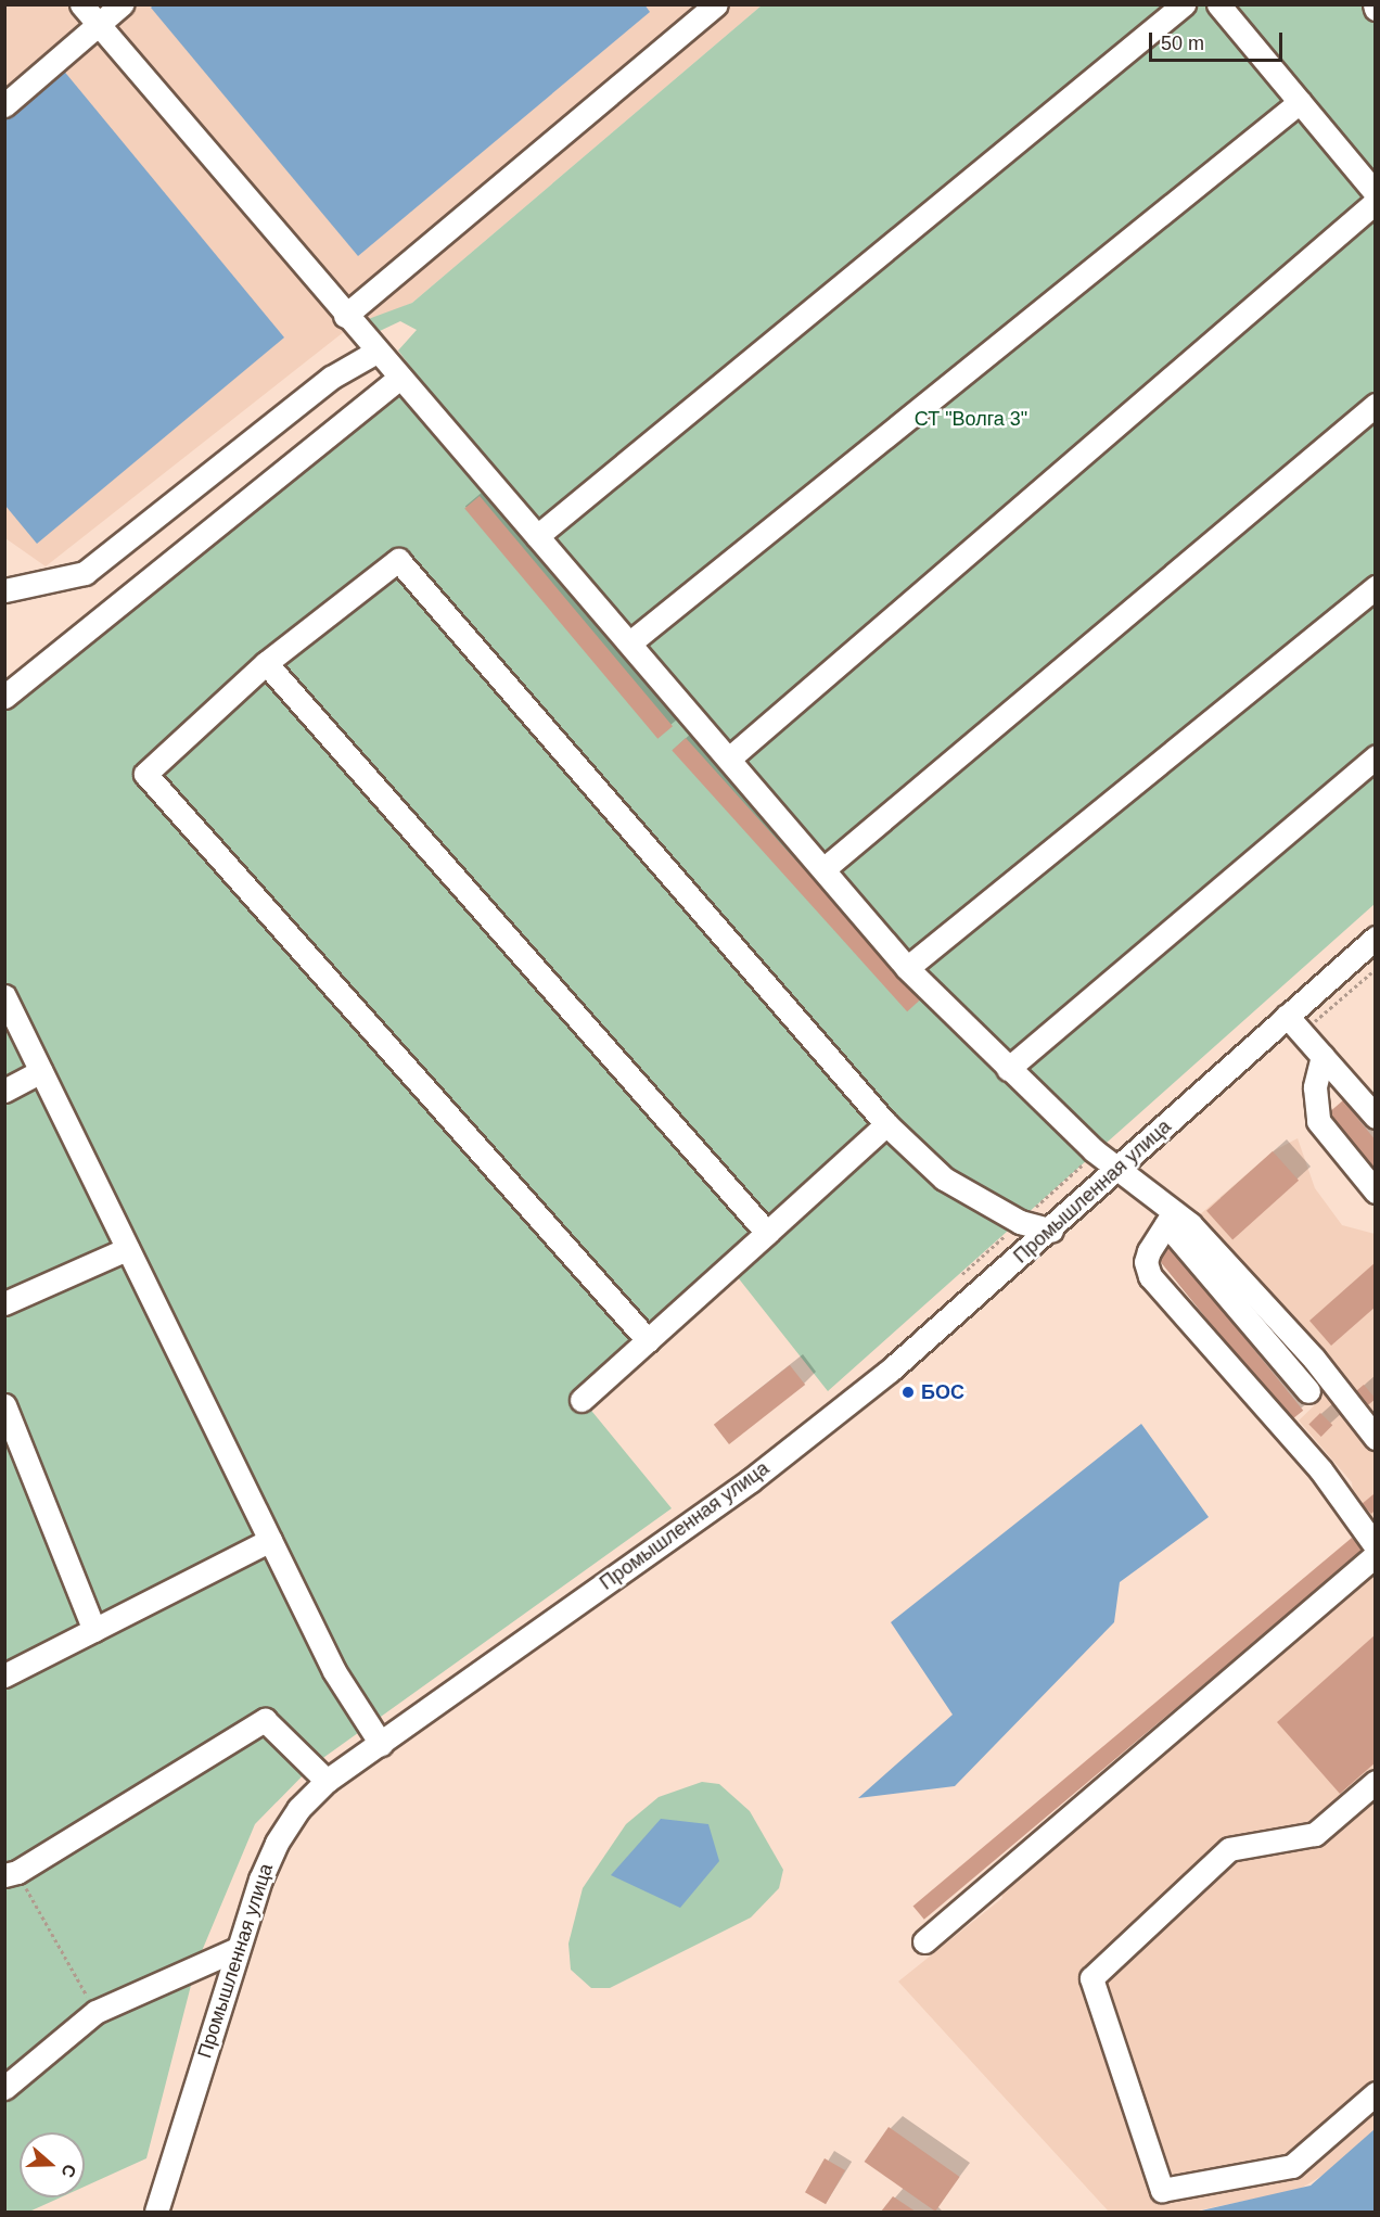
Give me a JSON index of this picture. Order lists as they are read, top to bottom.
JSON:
{
  "streets": {
    "street": ["Промышленная улица"]
  },
  "parks": ["СТ \"Волга 3\""],
  "places": ["БОС"],
  "scale_bar": "50 m",
  "north": "right"
}
